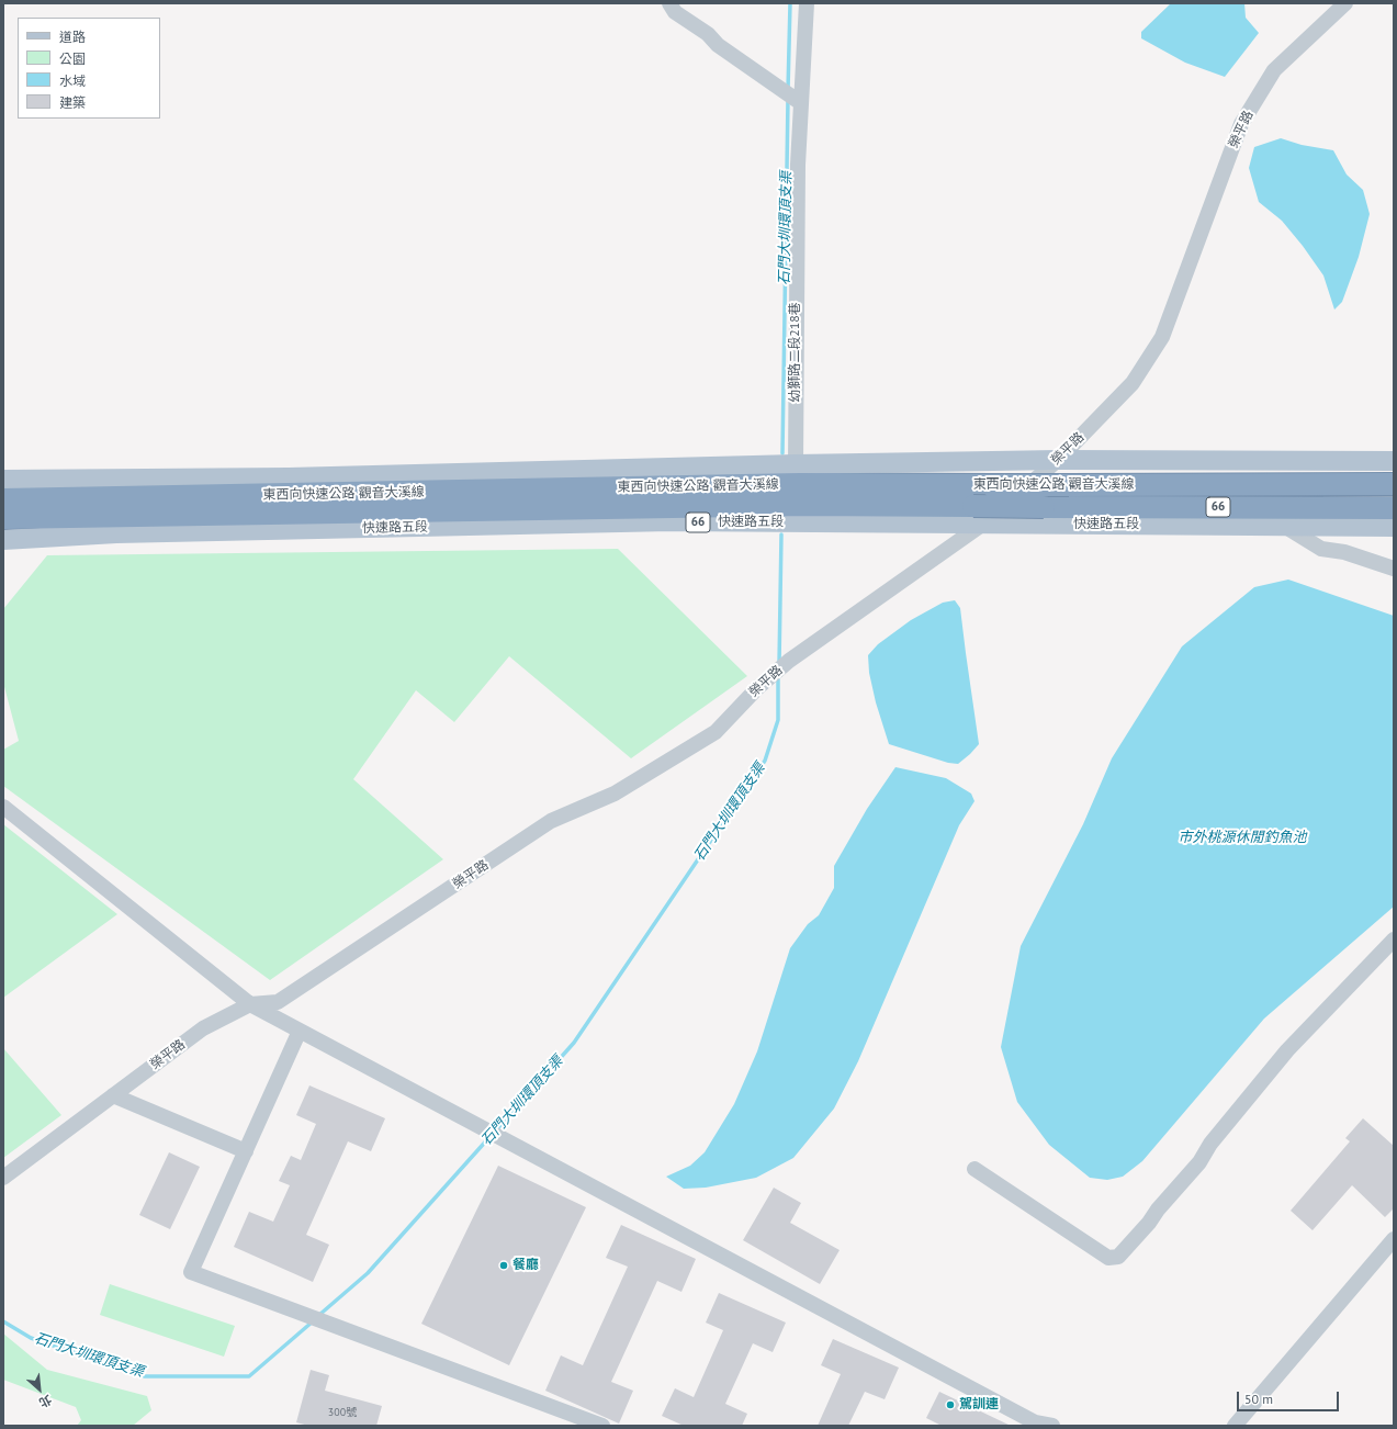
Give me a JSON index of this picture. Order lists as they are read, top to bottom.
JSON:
{
  "streets": {
    "highway": ["東西向快速公路 觀音大溪線", "66"],
    "main road": ["快速路五段"],
    "street": ["榮平路", "幼獅路二段218巷"]
  },
  "crossings": [
    ["榮平路", "東西向快速公路 觀音大溪線"],
    ["榮平路", "66"],
    ["榮平路", "快速路五段"],
    ["幼獅路二段218巷", "東西向快速公路 觀音大溪線"],
    ["幼獅路二段218巷", "66"],
    ["東西向快速公路 觀音大溪線", "66"],
    ["東西向快速公路 觀音大溪線", "快速路五段"]
  ],
  "water": ["石門大圳環頂支渠", "市外桃源休閒釣魚池"],
  "places": ["餐廳", "駕訓連"],
  "house_numbers": ["300號"],
  "legend": [
    "道路",
    "公園",
    "水域",
    "建築"
  ],
  "scale_bar": "50 m",
  "north": "bottom right"
}
